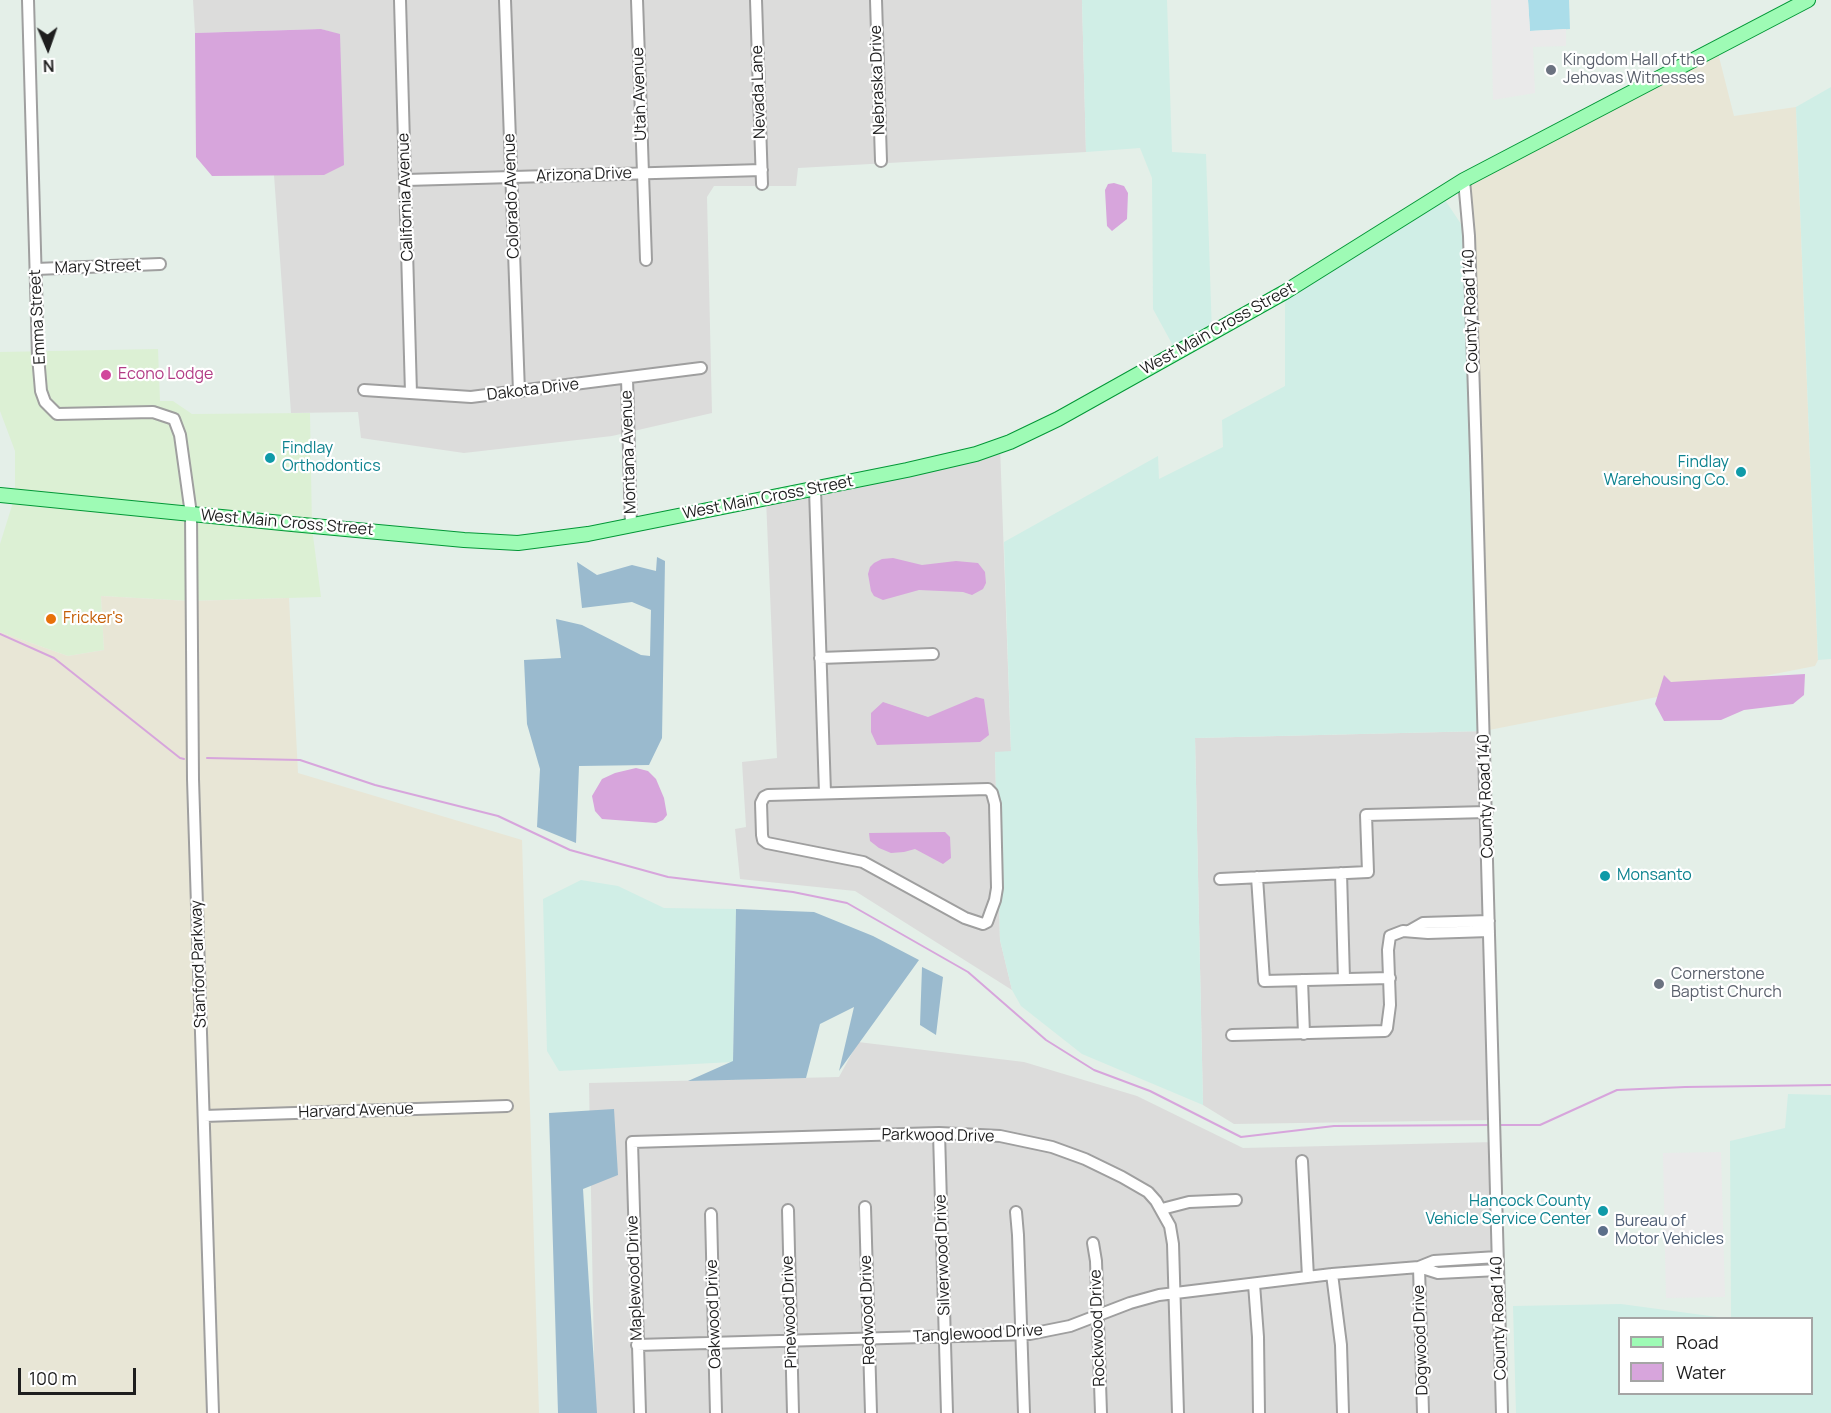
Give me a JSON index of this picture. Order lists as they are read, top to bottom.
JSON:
{
  "streets": {
    "main road": ["West Main Cross Street"],
    "street": [
      "Nebraska Drive",
      "Nevada Lane",
      "Utah Avenue",
      "Arizona Drive",
      "Colorado Avenue",
      "California Avenue",
      "Mary Street",
      "County Road 140",
      "Emma Street",
      "Dakota Drive",
      "Montana Avenue",
      "Stanford Parkway",
      "Harvard Avenue",
      "Parkwood Drive",
      "Silverwood Drive",
      "Maplewood Drive",
      "Redwood Drive",
      "Pinewood Drive",
      "Oakwood Drive",
      "Rockwood Drive",
      "Tanglewood Drive",
      "Dogwood Drive"
    ]
  },
  "crossings": [
    ["Nevada Lane", "Arizona Drive"],
    ["Utah Avenue", "Arizona Drive"],
    ["Arizona Drive", "Colorado Avenue"],
    ["Arizona Drive", "California Avenue"],
    ["Colorado Avenue", "Dakota Drive"],
    ["California Avenue", "Dakota Drive"],
    ["Mary Street", "Emma Street"],
    ["County Road 140", "West Main Cross Street"],
    ["County Road 140", "Tanglewood Drive"],
    ["Emma Street", "West Main Cross Street"],
    ["Emma Street", "Stanford Parkway"],
    ["West Main Cross Street", "Montana Avenue"],
    ["West Main Cross Street", "Stanford Parkway"],
    ["Dakota Drive", "Montana Avenue"],
    ["Stanford Parkway", "Harvard Avenue"],
    ["Parkwood Drive", "Silverwood Drive"],
    ["Parkwood Drive", "Maplewood Drive"],
    ["Parkwood Drive", "Tanglewood Drive"],
    ["Silverwood Drive", "Tanglewood Drive"],
    ["Maplewood Drive", "Tanglewood Drive"],
    ["Redwood Drive", "Tanglewood Drive"],
    ["Pinewood Drive", "Tanglewood Drive"],
    ["Oakwood Drive", "Tanglewood Drive"],
    ["Rockwood Drive", "Tanglewood Drive"],
    ["Tanglewood Drive", "Dogwood Drive"]
  ],
  "places": [
    "Kingdom Hall of the Jehovas Witnesses",
    "Econo Lodge",
    "Findlay Orthodontics",
    "Findlay Warehousing Co.",
    "Fricker's",
    "Monsanto",
    "Cornerstone Baptist Church",
    "Hancock County Vehicle Service Center",
    "Bureau of Motor Vehicles"
  ],
  "legend": ["Road", "Water"],
  "scale_bar": "100 m",
  "north": "bottom"
}
